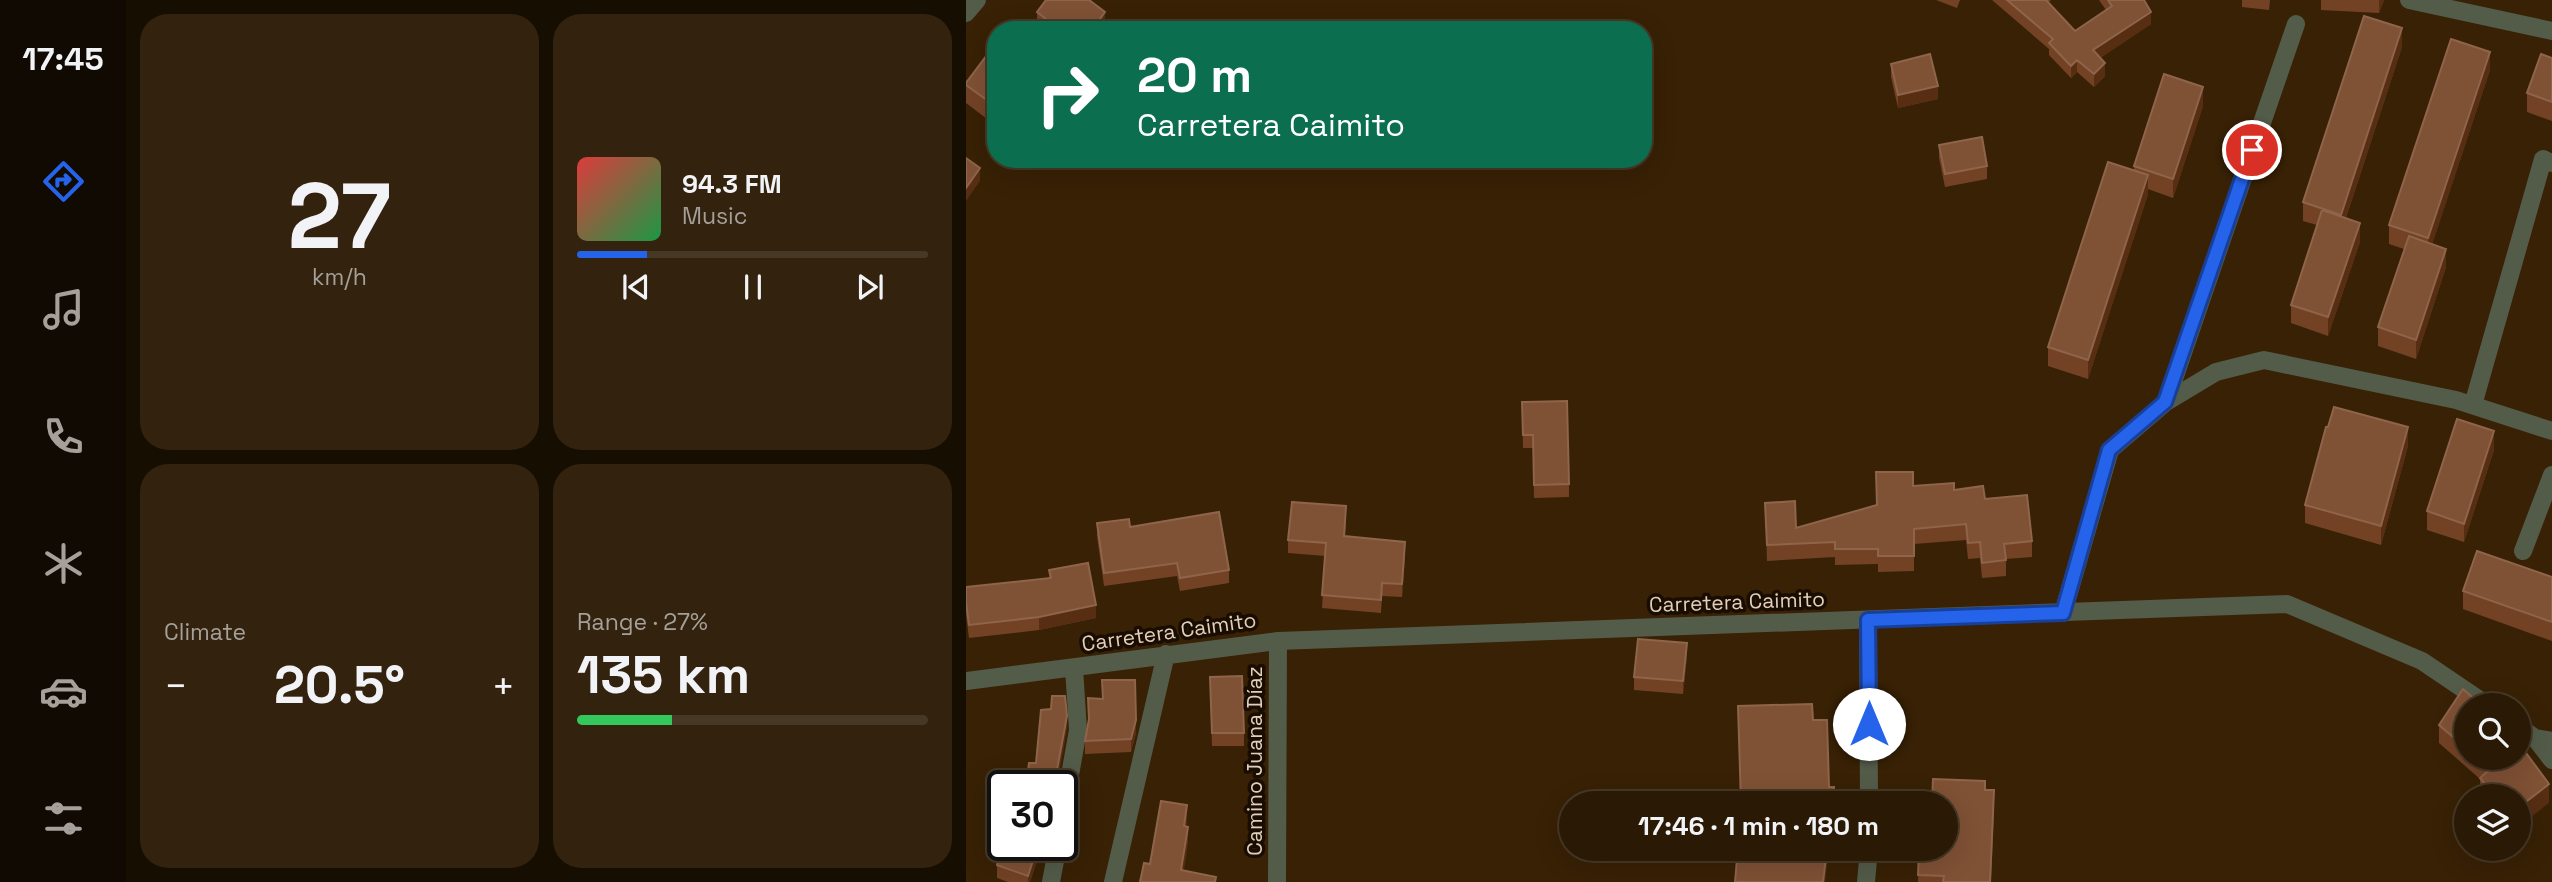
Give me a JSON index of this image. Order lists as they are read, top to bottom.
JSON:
{
  "streets": {
    "street": ["Carretera Caimito", "Camino Juana Díaz"]
  },
  "crossings": [
    ["Carretera Caimito", "Camino Juana Díaz"]
  ],
  "page": {
    "tabs": "17:45",
    "tile": [
      ["27", "km/h"],
      "Climate",
      ["Range · 27%", "135 km"]
    ],
    "turn": ["20 m", "Carretera Caimito"],
    "song": ["94.3 FM", "Music"],
    "heat": ["−", "20.5°", "+"],
    "limit": "30",
    "trip": "17:46 · 1 min · 180 m"
  }
}
